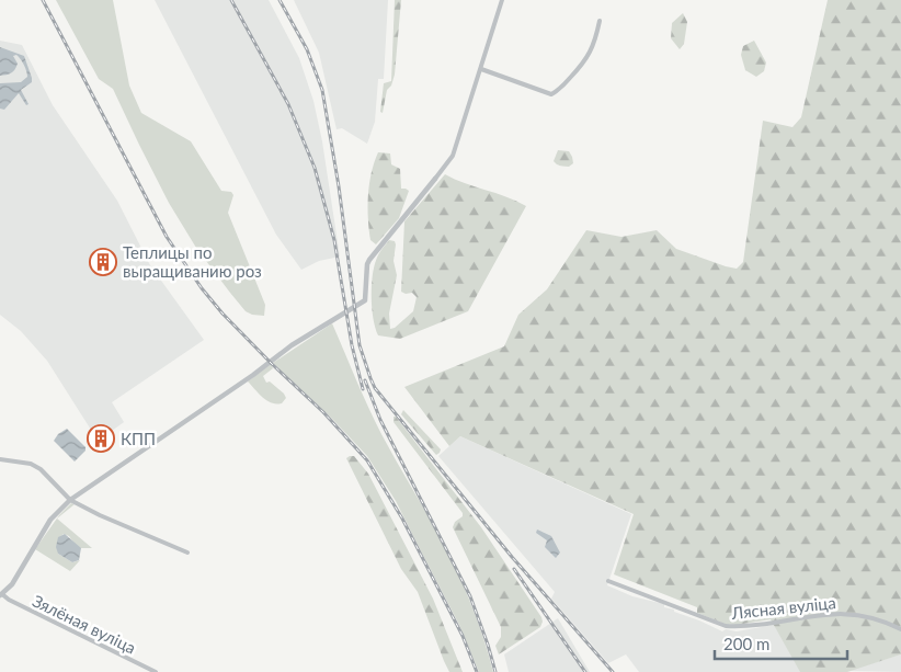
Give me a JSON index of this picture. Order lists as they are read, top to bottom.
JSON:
{
  "streets": {
    "street": ["Лясная вуліца", "Зялёная вуліца"]
  },
  "places": {
    "building": ["Теплицы по выращиванию роз", "КПП"]
  },
  "scale_bar": "200 m"
}
